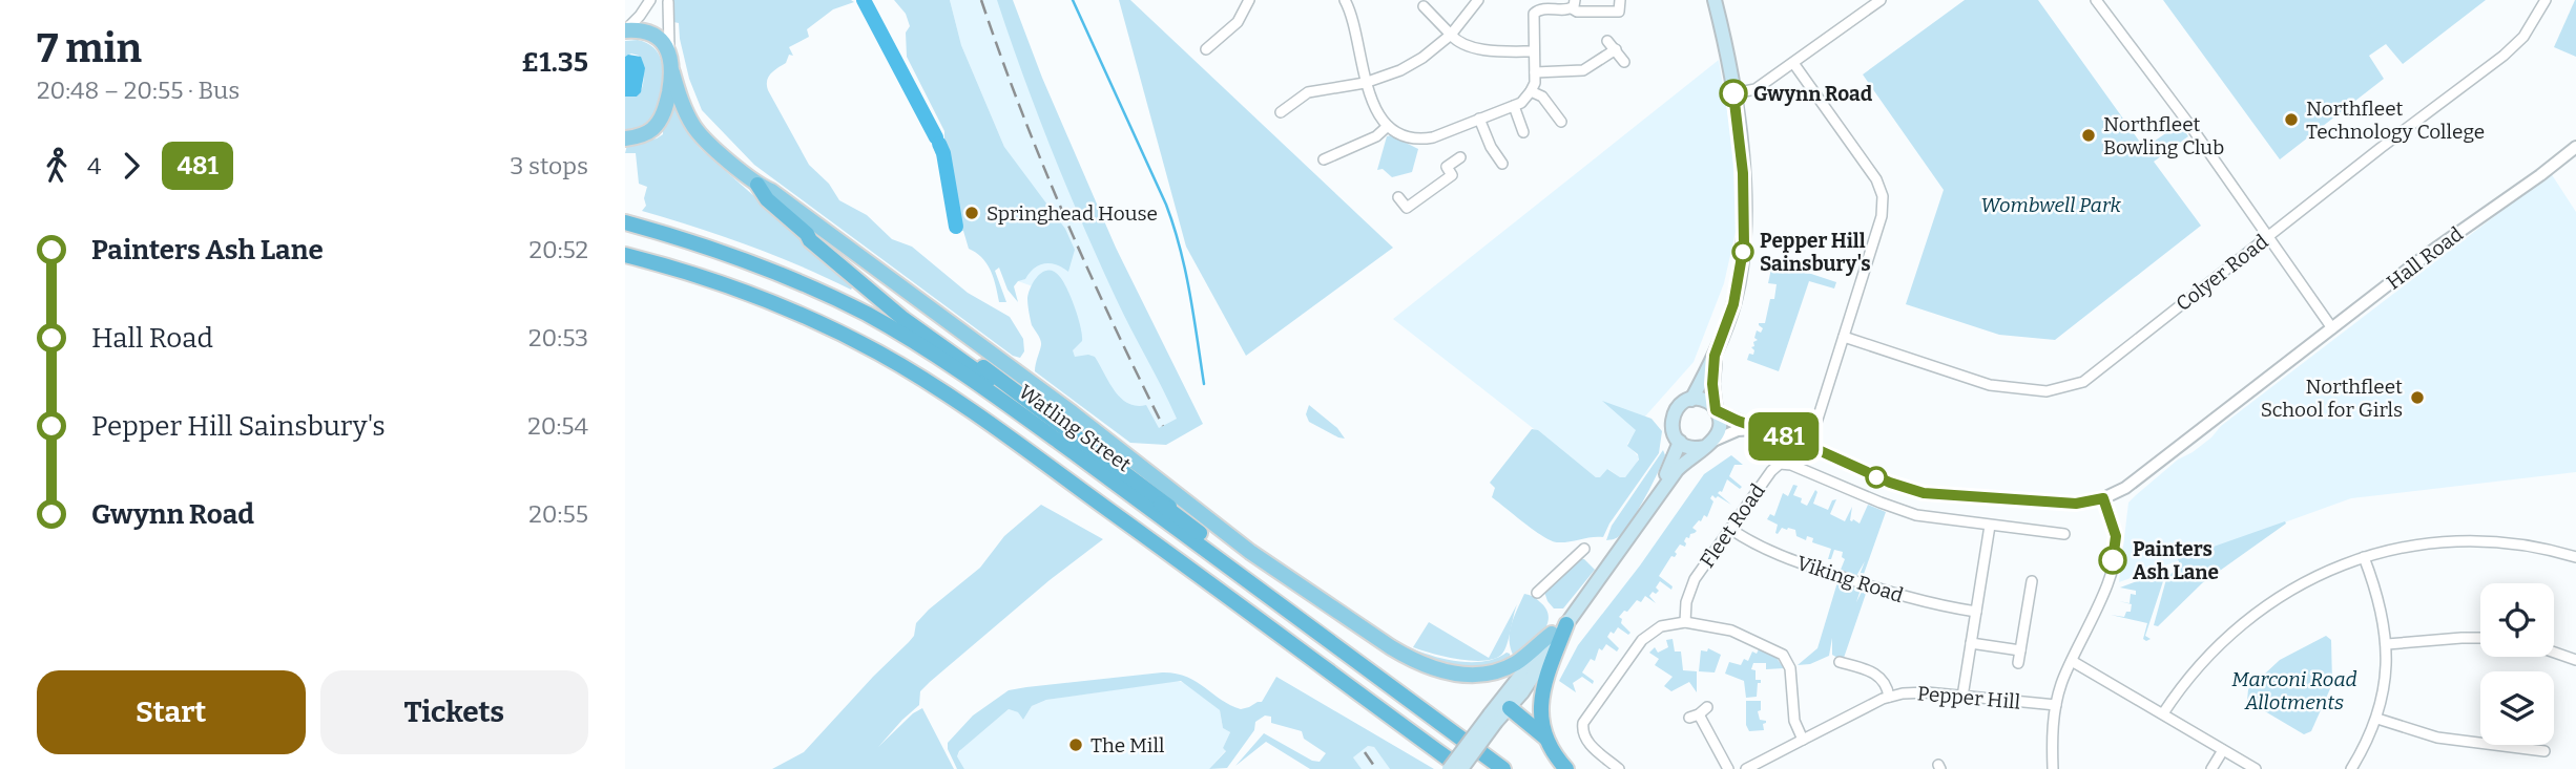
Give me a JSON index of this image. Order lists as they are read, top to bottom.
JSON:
{
  "streets": {
    "highway": ["Watling Street"],
    "main road": ["Hall Road"],
    "street": [
      "Colyer Road",
      "Fleet Road",
      "Viking Road",
      "Pepper Hill"
    ]
  },
  "crossings": [
    ["Fleet Road", "Viking Road"]
  ],
  "parks": ["Wombwell Park", "Marconi Road Allotments"],
  "places": [
    "Gwynn Road",
    "Northfleet Technology College",
    "Northfleet Bowling Club",
    "Springhead House",
    "Pepper Hill Sainsbury's",
    "Northfleet School for Girls",
    "Painters Ash Lane",
    "The Mill"
  ],
  "lines": ["bus line 481"],
  "page": {
    "heading": ["7 min", "20:48 – 20:55 · Bus", "£1.35"],
    "on_map": "481",
    "legs": ["4", "481", "3 stops"],
    "list": [
      {
        "name": "Painters Ash Lane",
        "value": "20:52"
      },
      {
        "name": "Hall Road",
        "value": "20:53"
      },
      {
        "name": "Pepper Hill Sainsbury's",
        "value": "20:54"
      },
      {
        "name": "Gwynn Road",
        "value": "20:55"
      }
    ],
    "buttons": ["Start", "Tickets"]
  }
}
